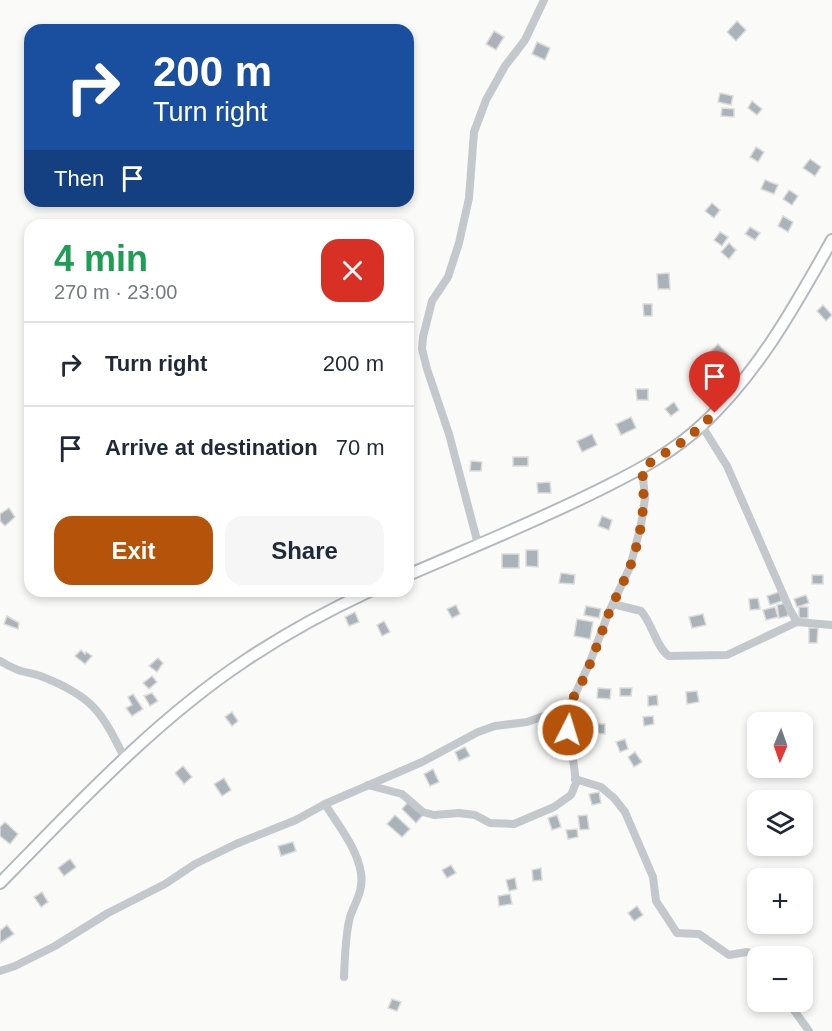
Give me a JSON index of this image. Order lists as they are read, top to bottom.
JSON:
{
  "north": "bottom",
  "page": {
    "turn": ["200 m", "Turn right"],
    "then": "Then",
    "heading": ["4 min", "270 m · 23:00"],
    "list": [
      {
        "name": "Turn right",
        "value": "200 m"
      },
      {
        "name": "Arrive at destination",
        "value": "70 m"
      }
    ],
    "buttons": ["Exit", "Share"],
    "map_buttons": ["+", "−"]
  }
}
